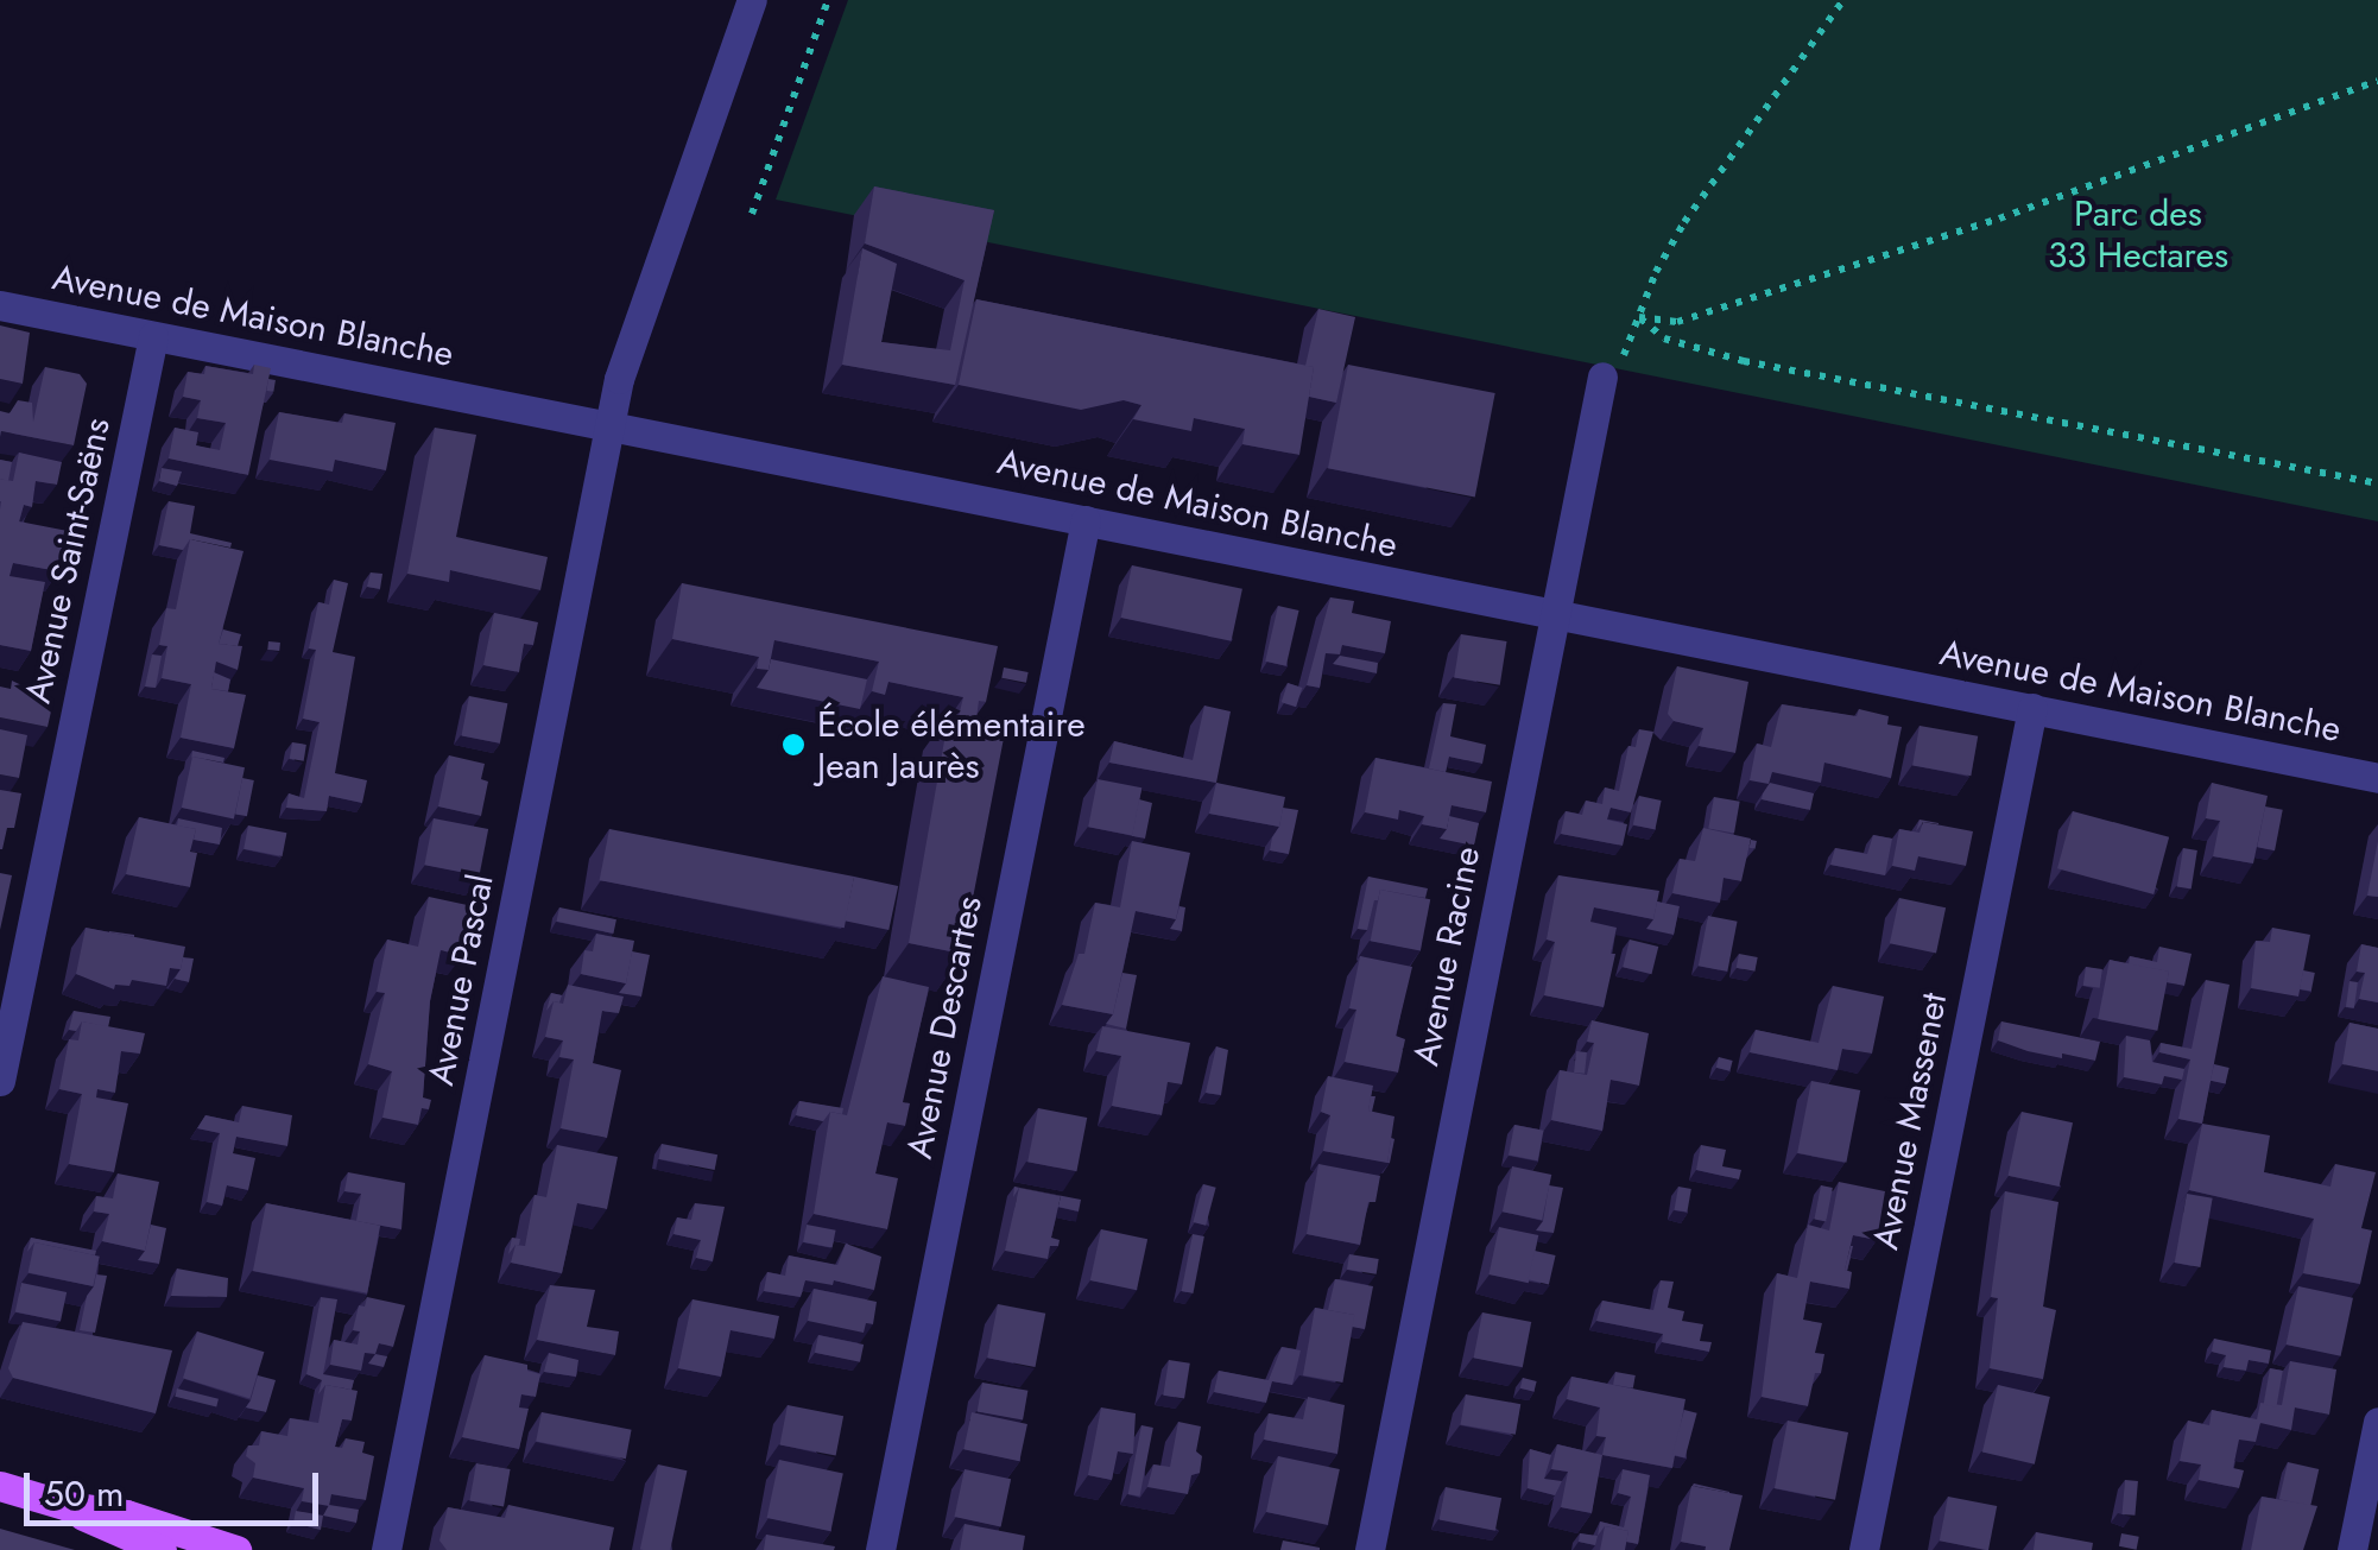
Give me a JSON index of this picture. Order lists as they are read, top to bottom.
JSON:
{
  "streets": {
    "street": [
      "Avenue de Maison Blanche",
      "Avenue Saint-Saëns",
      "Avenue Racine",
      "Avenue Pascal",
      "Avenue Descartes",
      "Avenue Massenet"
    ]
  },
  "crossings": [
    ["Avenue de Maison Blanche", "Avenue Saint-Saëns"],
    ["Avenue de Maison Blanche", "Avenue Racine"],
    ["Avenue de Maison Blanche", "Avenue Pascal"],
    ["Avenue de Maison Blanche", "Avenue Descartes"],
    ["Avenue de Maison Blanche", "Avenue Massenet"]
  ],
  "parks": ["Parc des 33 Hectares"],
  "places": ["École élémentaire Jean Jaurès"],
  "scale_bar": "50 m"
}
